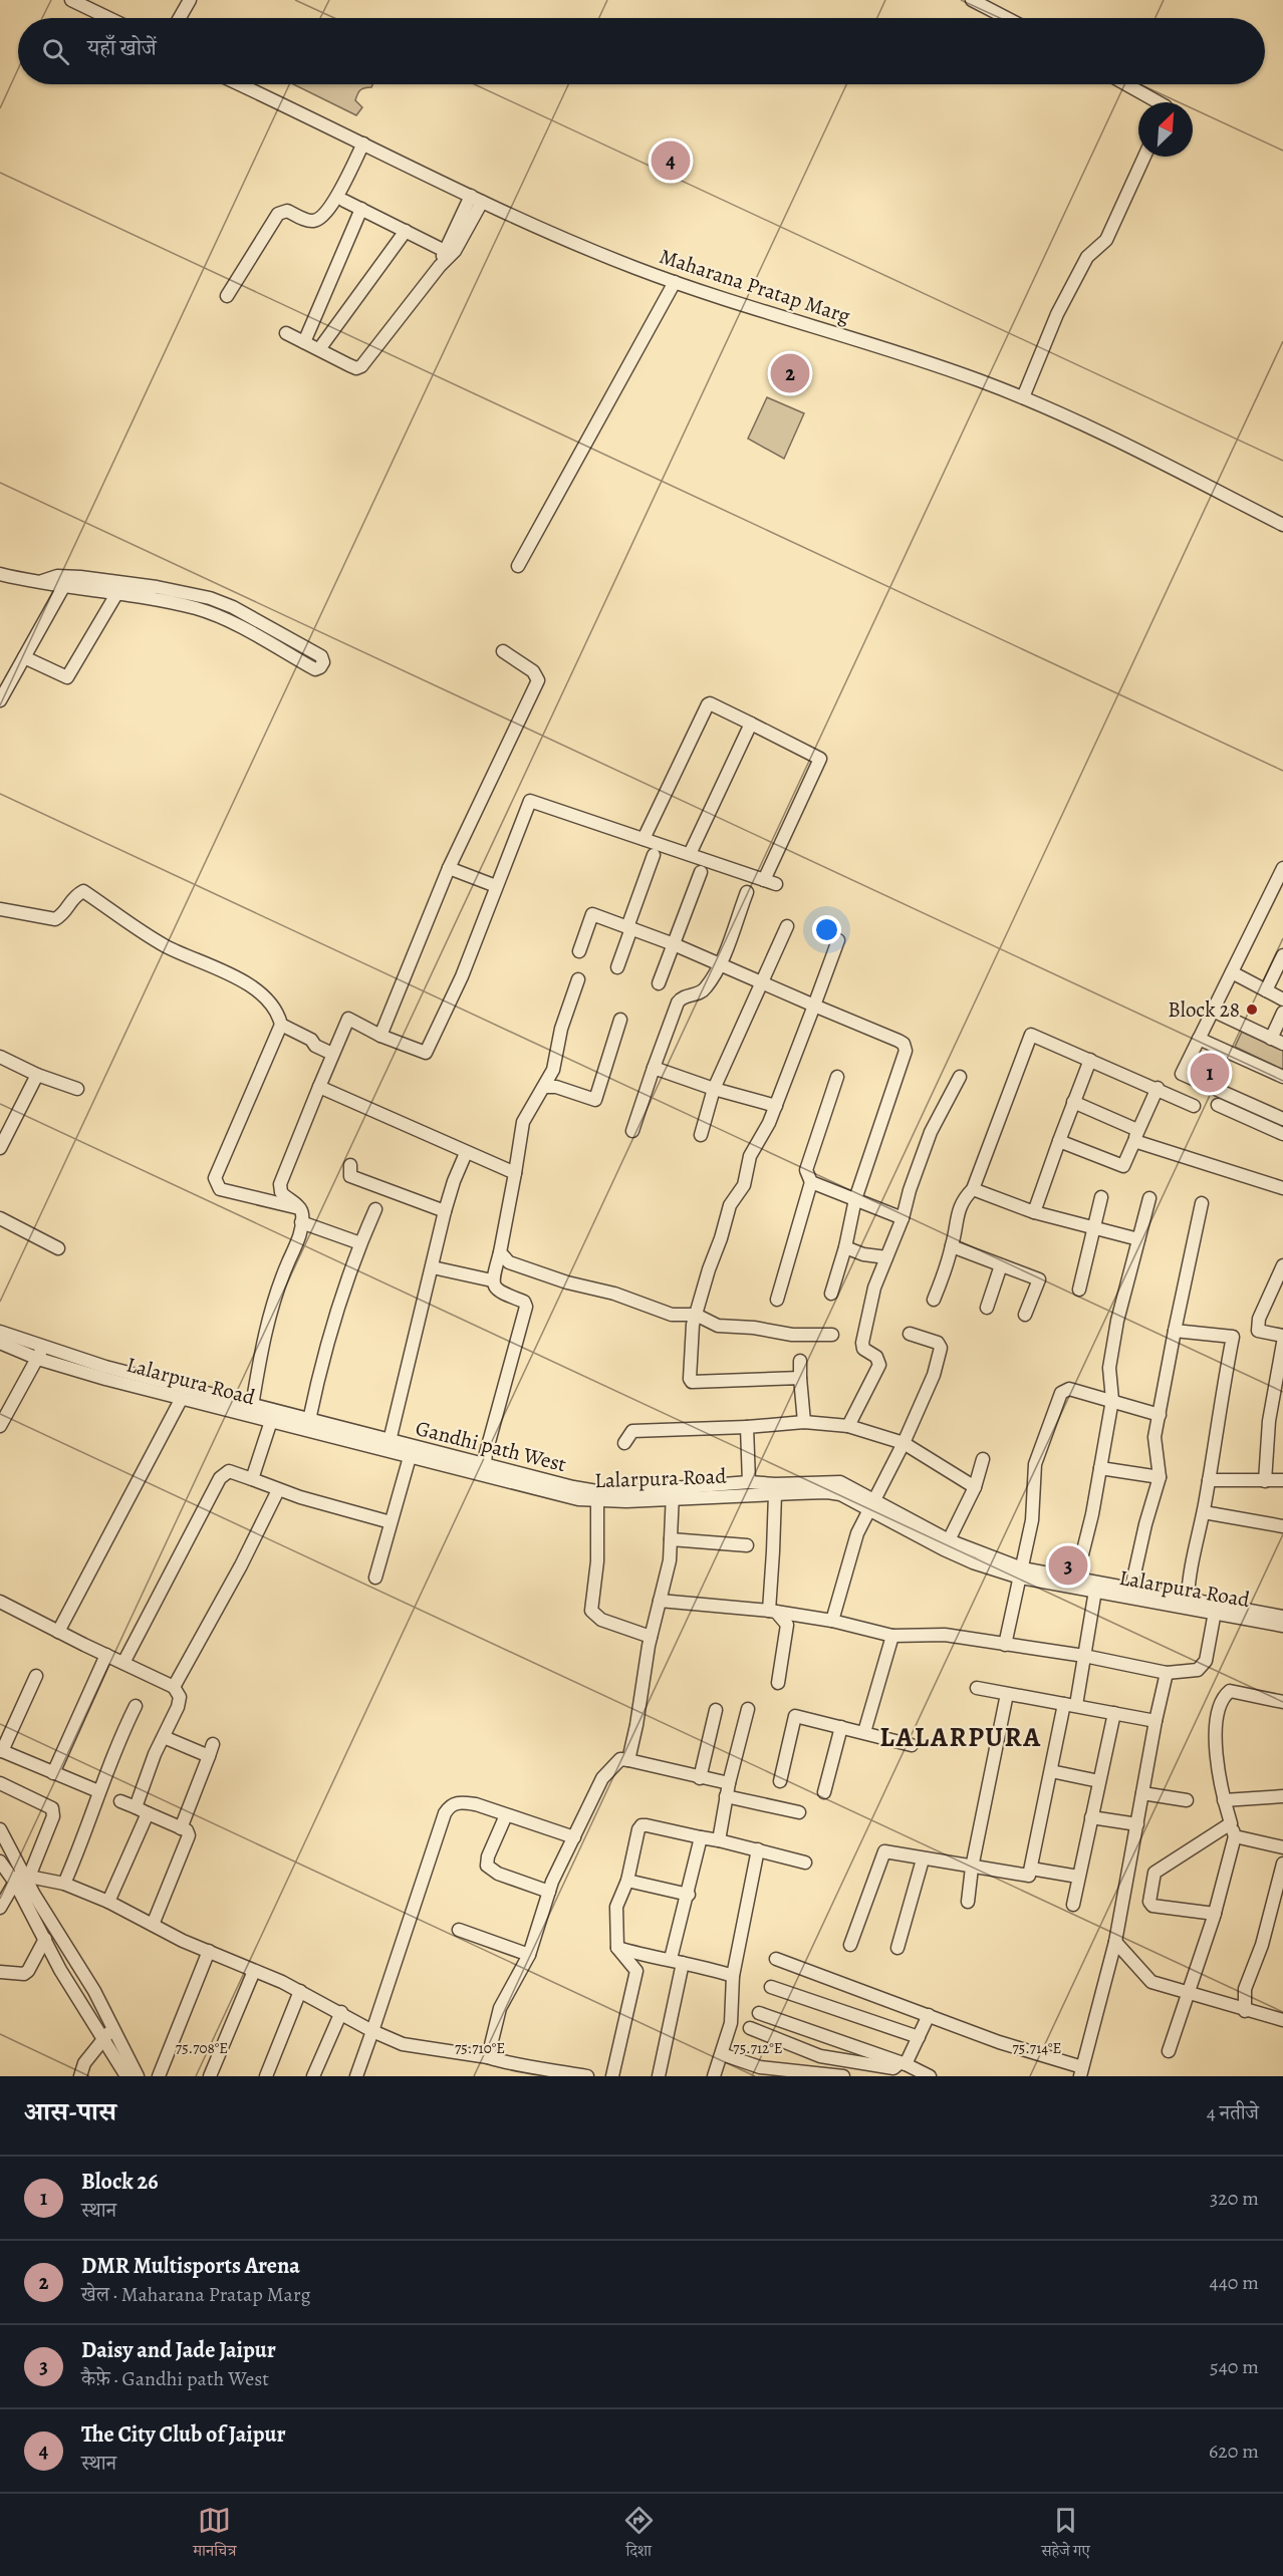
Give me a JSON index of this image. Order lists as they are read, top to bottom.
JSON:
{
  "streets": {
    "street": ["Maharana Pratap Marg", "Lalarpura Road", "Gandhi path West"]
  },
  "crossings": [
    ["Lalarpura Road", "Gandhi path West"]
  ],
  "districts": ["LALARPURA"],
  "places": ["Block 28"],
  "north": "top right",
  "page": {
    "search": "यहाँ खोजें",
    "pins": [
      "4",
      "2",
      "1",
      "3"
    ],
    "heading": ["आस-पास", "4 नतीजे"],
    "list": [
      {
        "mark": "1",
        "name": "Block 26",
        "note": "स्थान",
        "value": "320 m"
      },
      {
        "mark": "2",
        "name": "DMR Multisports Arena",
        "note": "खेल · Maharana Pratap Marg",
        "value": "440 m"
      },
      {
        "mark": "3",
        "name": "Daisy and Jade Jaipur",
        "note": "कैफ़े · Gandhi path West",
        "value": "540 m"
      },
      {
        "mark": "4",
        "name": "The City Club of Jaipur",
        "note": "स्थान",
        "value": "620 m"
      }
    ],
    "nav": ["मानचित्र", "दिशा", "सहेजे गए"]
  },
  "coordinates": [
    "75.708°E",
    "75.710°E",
    "75.712°E",
    "75.714°E"
  ]
}
